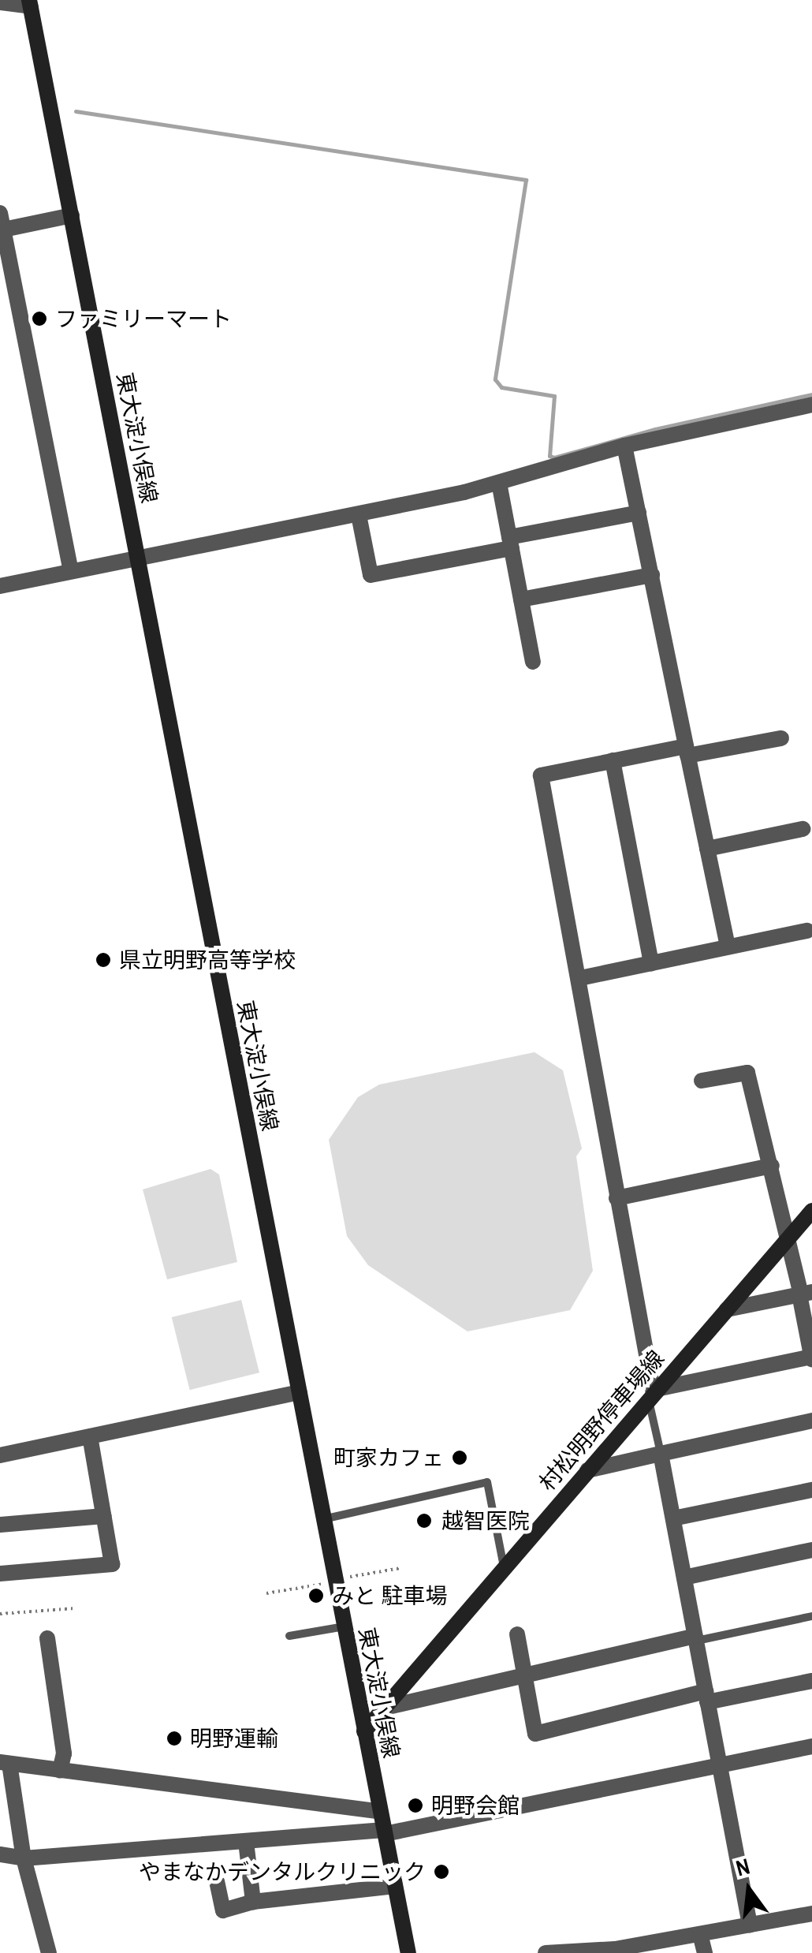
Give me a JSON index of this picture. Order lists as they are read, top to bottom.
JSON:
{
  "streets": {
    "main road": ["東大淀小俣線", "村松明野停車場線"]
  },
  "crossings": [
    ["東大淀小俣線", "村松明野停車場線"]
  ],
  "places": [
    "ファミリーマート",
    "県立明野高等学校",
    "町家カフェ",
    "越智医院",
    "みと 駐車場",
    "明野運輸",
    "明野会館",
    "やまなかデンタルクリニック"
  ],
  "north": "top"
}
